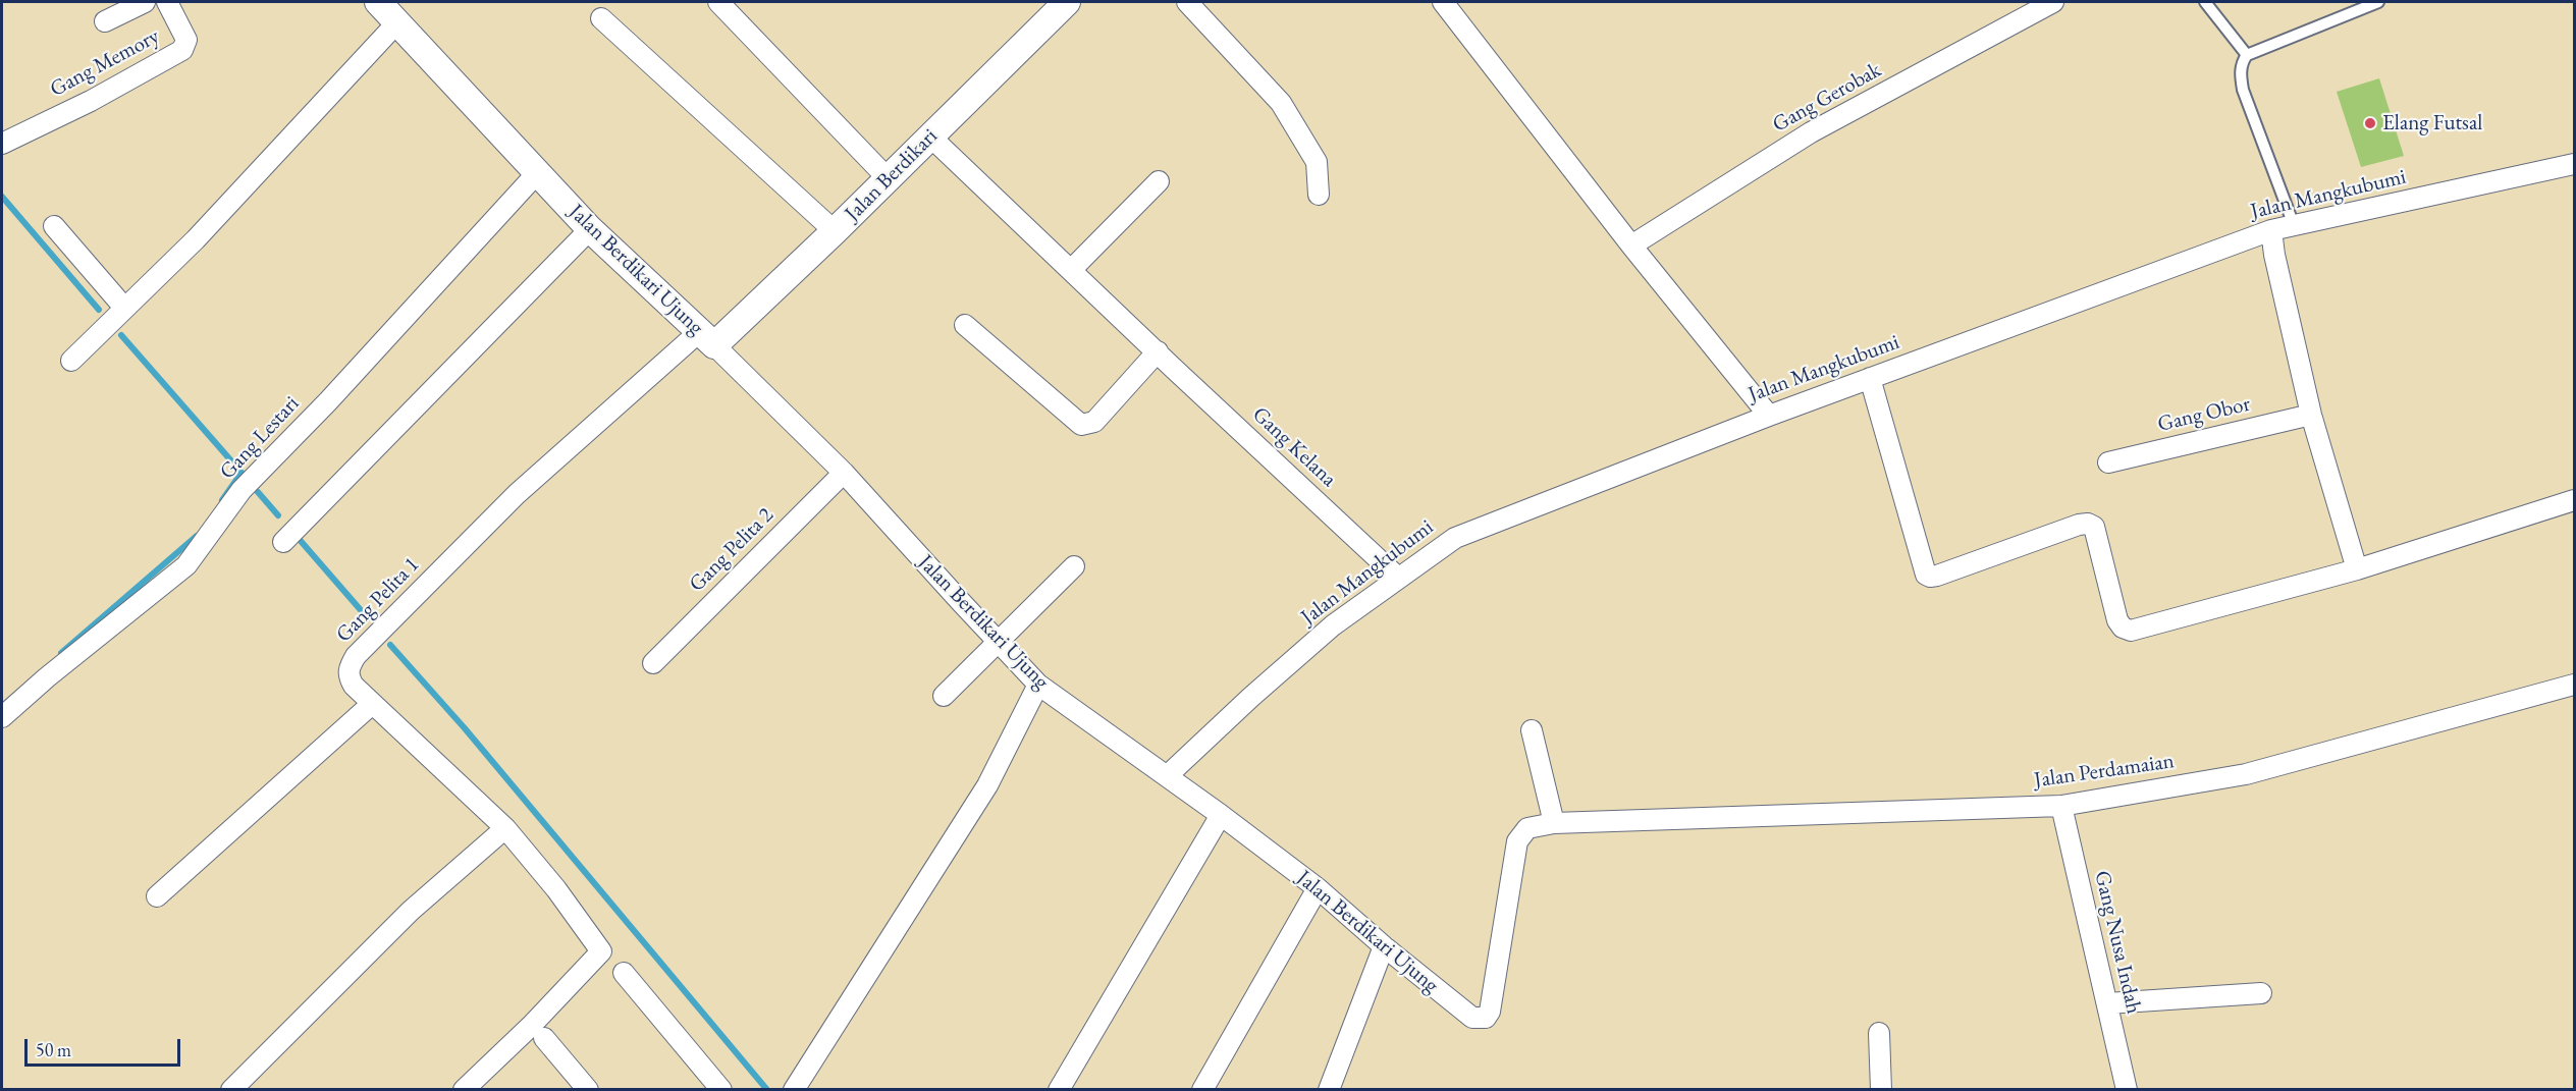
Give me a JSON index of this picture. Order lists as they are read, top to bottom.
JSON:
{
  "streets": {
    "street": [
      "Gang Memory",
      "Gang Gerobak",
      "Jalan Berdikari",
      "Jalan Mangkubumi",
      "Jalan Berdikari Ujung",
      "Gang Obor",
      "Gang Lestari",
      "Gang Kelana",
      "Gang Pelita 2",
      "Gang Pelita 1",
      "Jalan Perdamaian",
      "Gang Nusa Indah"
    ]
  },
  "crossings": [
    ["Jalan Berdikari", "Jalan Berdikari Ujung"],
    ["Jalan Berdikari", "Gang Kelana"],
    ["Jalan Berdikari", "Gang Pelita 1"],
    ["Jalan Mangkubumi", "Jalan Berdikari Ujung"],
    ["Jalan Mangkubumi", "Gang Kelana"],
    ["Jalan Berdikari Ujung", "Gang Lestari"],
    ["Jalan Berdikari Ujung", "Gang Pelita 2"],
    ["Jalan Berdikari Ujung", "Gang Pelita 1"],
    ["Jalan Berdikari Ujung", "Jalan Perdamaian"],
    ["Jalan Perdamaian", "Gang Nusa Indah"]
  ],
  "places": ["Elang Futsal"],
  "scale_bar": "50 m"
}
